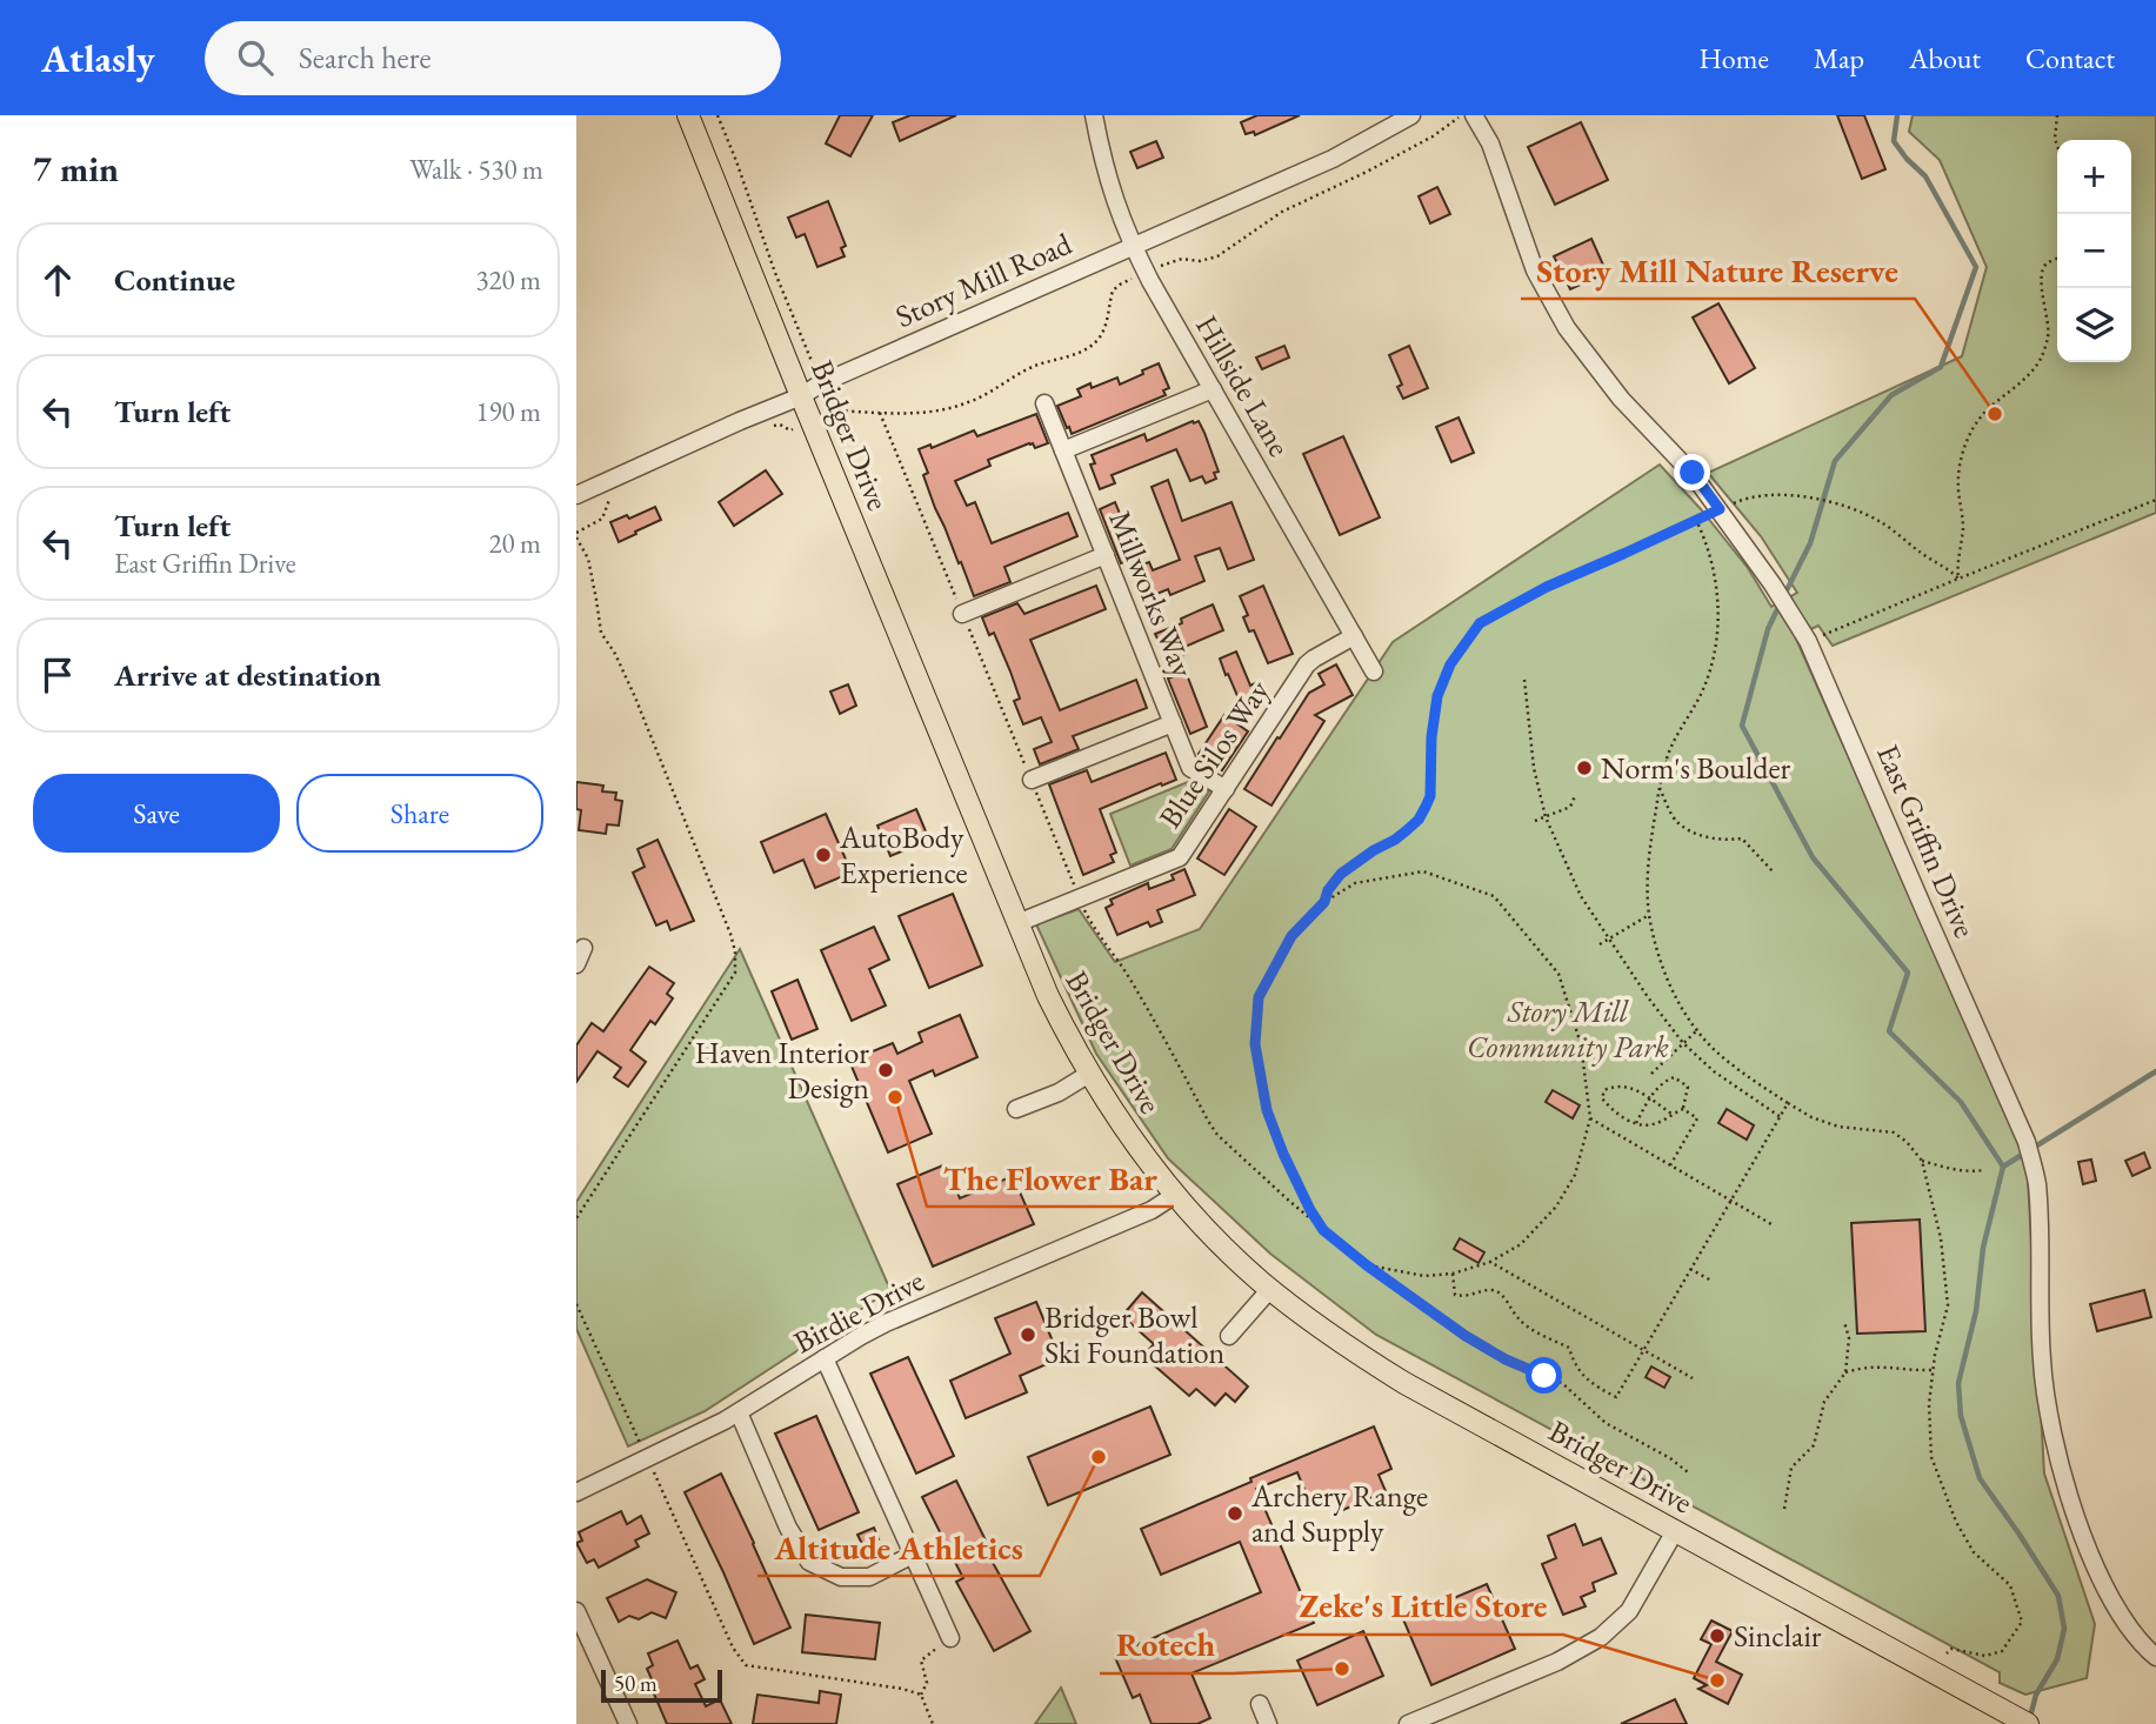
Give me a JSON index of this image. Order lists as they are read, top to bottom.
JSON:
{
  "streets": {
    "main road": ["Bridger Drive"],
    "street": [
      "Story Mill Road",
      "Hillside Lane",
      "Millworks Way",
      "Blue Silos Way",
      "East Griffin Drive",
      "Birdie Drive"
    ]
  },
  "crossings": [
    ["Story Mill Road", "Hillside Lane"],
    ["Story Mill Road", "Bridger Drive"],
    ["Hillside Lane", "Blue Silos Way"],
    ["Bridger Drive", "Blue Silos Way"],
    ["Bridger Drive", "Birdie Drive"],
    ["Millworks Way", "Blue Silos Way"]
  ],
  "parks": ["Story Mill Community Park"],
  "places": [
    "Story Mill Nature Reserve",
    "Norm's Boulder",
    "AutoBody Experience",
    "Haven Interior Design",
    "The Flower Bar",
    "Bridger Bowl Ski Foundation",
    "Altitude Athletics",
    "Archery Range and Supply",
    "Sinclair",
    "Rotech",
    "Zeke's Little Store"
  ],
  "scale_bar": "50 m",
  "page": {
    "header": "Atlasly",
    "search": "Search here",
    "nav": [
      "Home",
      "Map",
      "About",
      "Contact"
    ],
    "heading": ["7 min", "Walk · 530 m"],
    "map_buttons": ["+", "−"],
    "list": [
      ["Continue", "320 m"],
      ["Turn left", "190 m"],
      ["Turn left", "East Griffin Drive", "20 m"],
      "Arrive at destination"
    ],
    "buttons": ["Save", "Share"],
    "scale": "50 m"
  }
}
